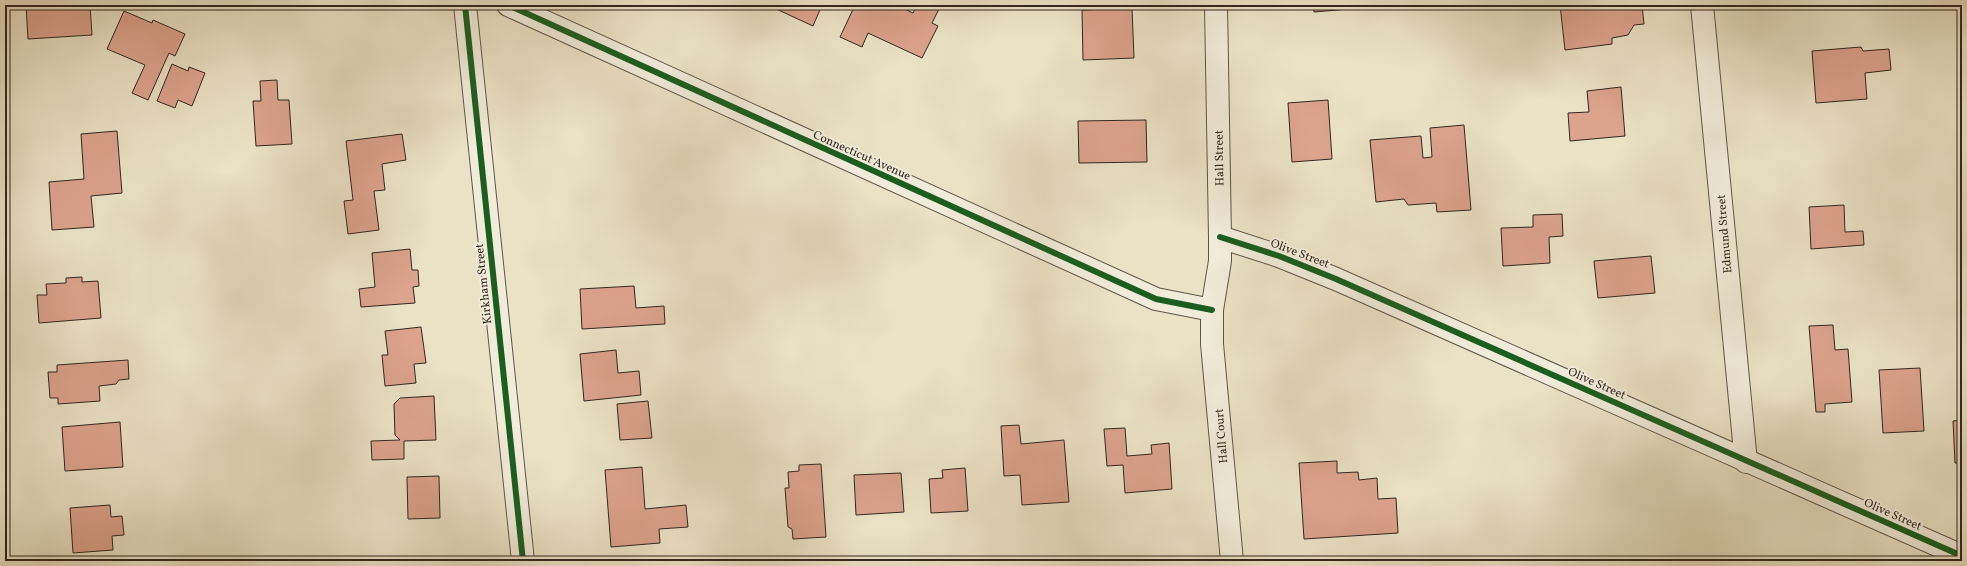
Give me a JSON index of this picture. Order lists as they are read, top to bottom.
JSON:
{
  "streets": {
    "street": [
      "Connecticut Avenue",
      "Hall Street",
      "Edmund Street",
      "Olive Street",
      "Kirkham Street",
      "Hall Court"
    ]
  },
  "crossings": [
    ["Connecticut Avenue", "Hall Street"],
    ["Connecticut Avenue", "Hall Court"],
    ["Hall Street", "Olive Street"],
    ["Hall Street", "Hall Court"],
    ["Edmund Street", "Olive Street"]
  ]
}
